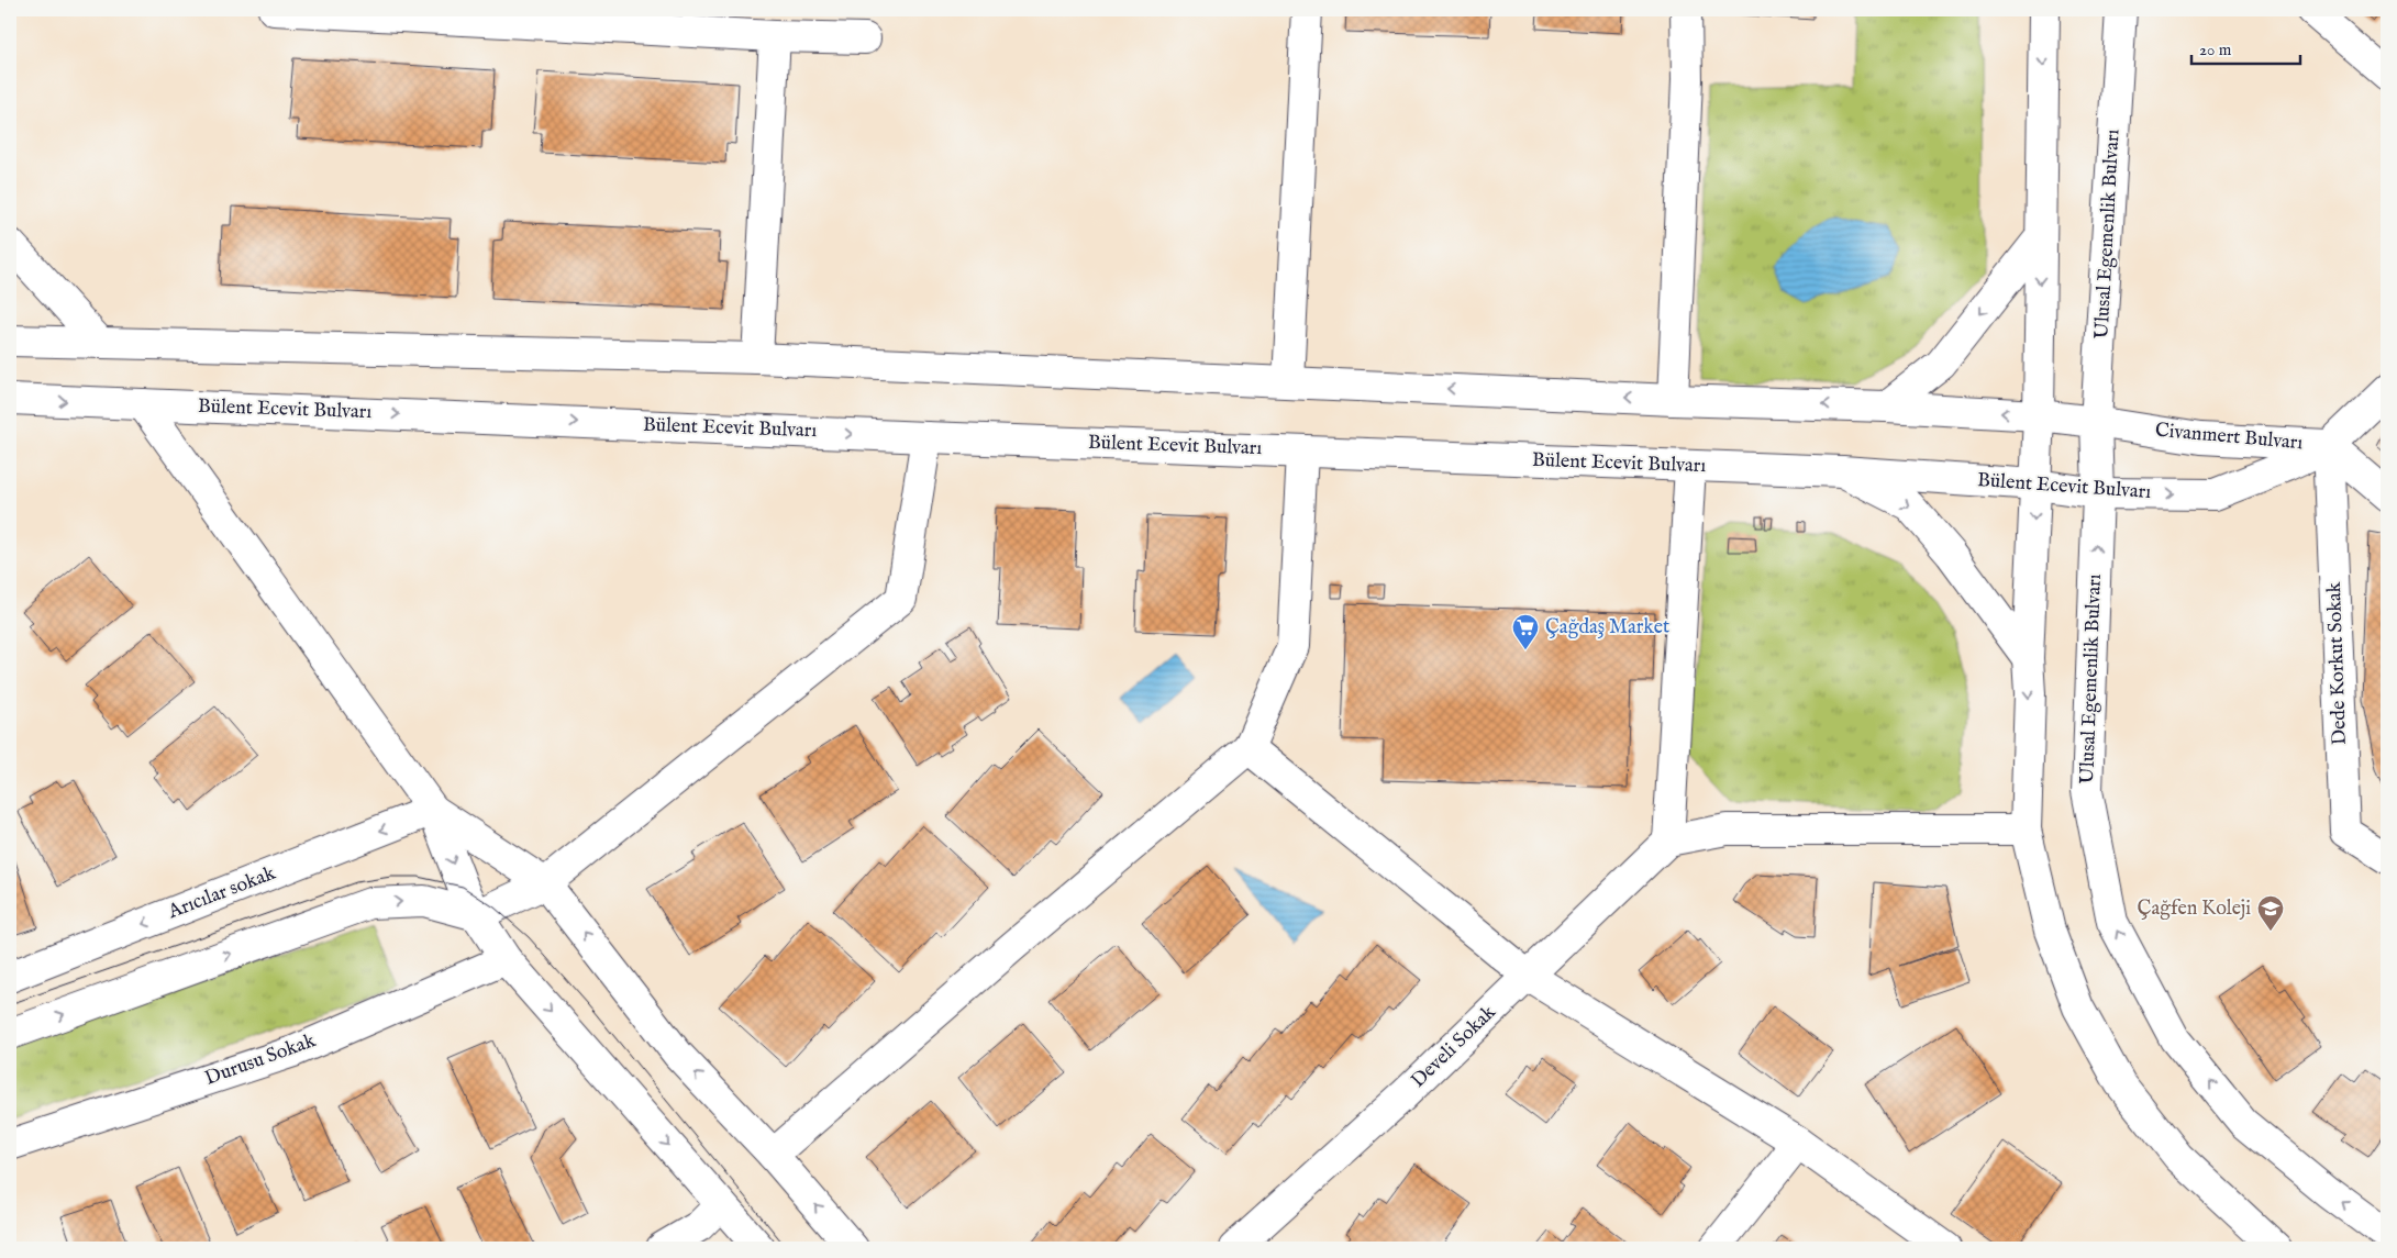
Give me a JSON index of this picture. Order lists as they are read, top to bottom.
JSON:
{
  "streets": {
    "street": [
      "Ulusal Egemenlik Bulvarı",
      "Bülent Ecevit Bulvarı",
      "Civanmert Bulvarı",
      "Dede Korkut Sokak",
      "Arıcılar sokak",
      "Develi Sokak",
      "Durusu Sokak"
    ]
  },
  "crossings": [
    ["Ulusal Egemenlik Bulvarı", "Bülent Ecevit Bulvarı"],
    ["Ulusal Egemenlik Bulvarı", "Civanmert Bulvarı"],
    ["Bülent Ecevit Bulvarı", "Civanmert Bulvarı"],
    ["Bülent Ecevit Bulvarı", "Dede Korkut Sokak"],
    ["Civanmert Bulvarı", "Dede Korkut Sokak"]
  ],
  "places": {
    "supermarket": ["Çağdaş Market"],
    "school or university": ["Çağfen Koleji"]
  },
  "scale_bar": "20 m"
}
